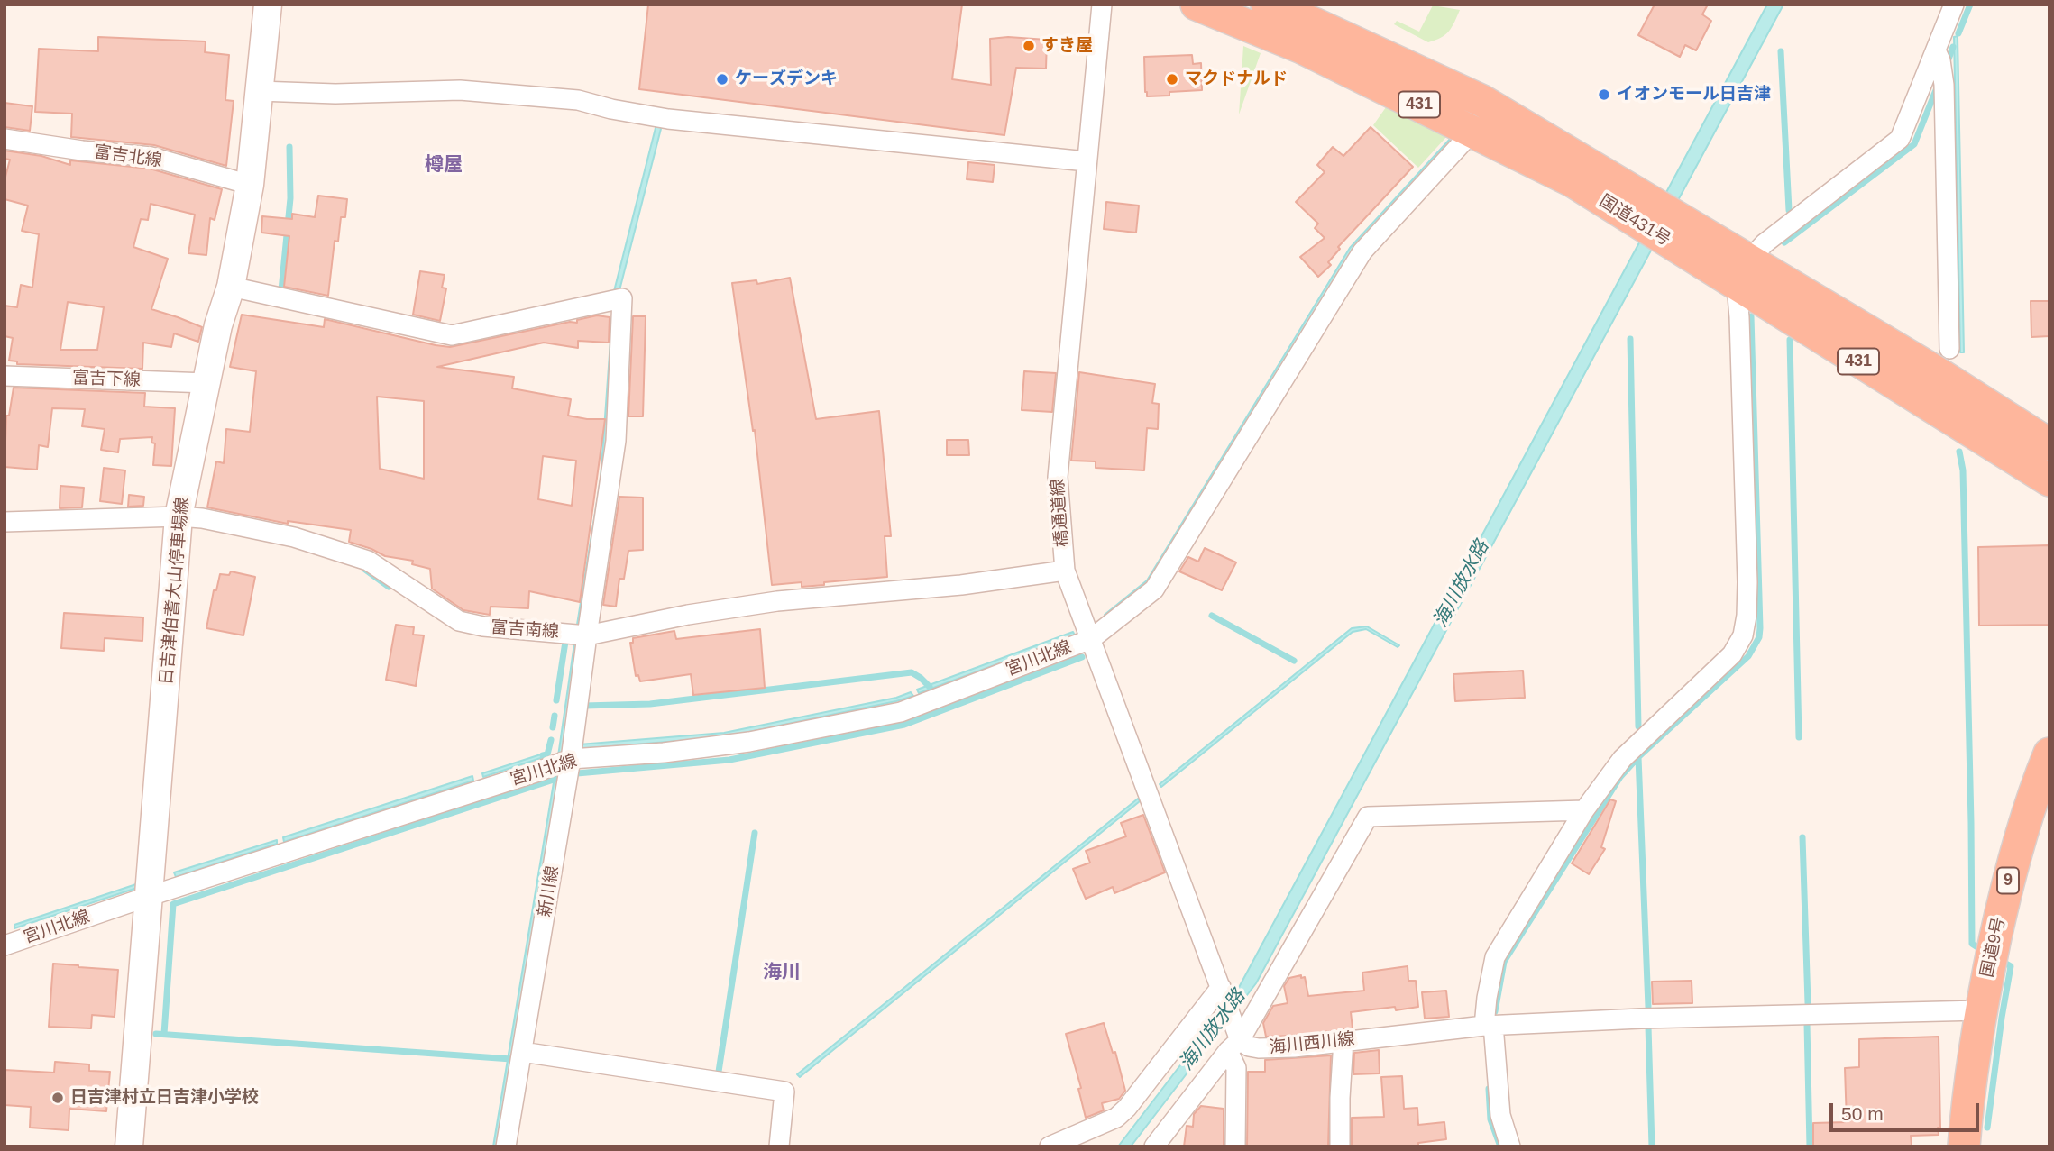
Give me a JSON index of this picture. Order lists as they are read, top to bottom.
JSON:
{
  "streets": {
    "highway": [
      "431",
      "国道431号",
      "9",
      "国道9号"
    ],
    "main road": ["日吉津伯耆大山停車場線"],
    "street": [
      "富吉北線",
      "富吉下線",
      "橋通道線",
      "富吉南線",
      "宮川北線",
      "新川線",
      "海川西川線"
    ]
  },
  "crossings": [
    ["富吉北線", "日吉津伯耆大山停車場線"],
    ["国道431号", "宮川北線"],
    ["富吉下線", "日吉津伯耆大山停車場線"],
    ["橋通道線", "富吉南線"],
    ["橋通道線", "宮川北線"],
    ["橋通道線", "海川西川線"],
    ["日吉津伯耆大山停車場線", "富吉南線"],
    ["日吉津伯耆大山停車場線", "宮川北線"],
    ["日吉津伯耆大山停車場線", "新川線"],
    ["富吉南線", "新川線"],
    ["宮川北線", "新川線"],
    ["国道9号", "海川西川線"]
  ],
  "districts": ["樽屋", "海川"],
  "water": ["海川放水路"],
  "places": [
    "すき屋",
    "ケーズデンキ",
    "マクドナルド",
    "イオンモール日吉津",
    "日吉津村立日吉津小学校"
  ],
  "scale_bar": "50 m"
}
